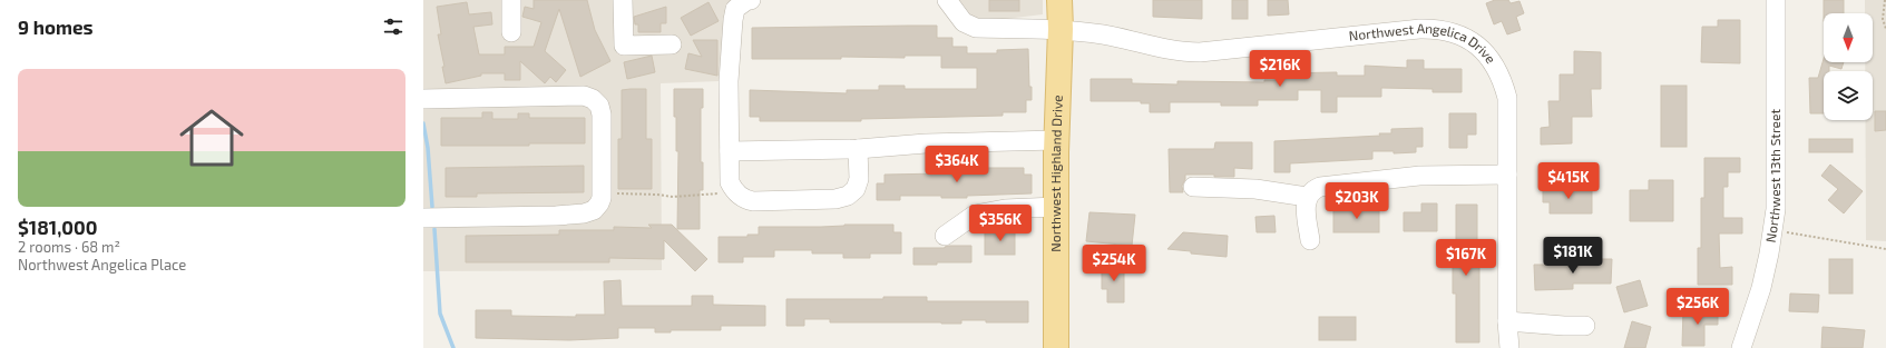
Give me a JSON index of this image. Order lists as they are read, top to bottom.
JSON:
{
  "streets": {
    "main road": ["Northwest Highland Drive"],
    "street": ["Northwest Angelica Drive", "Northwest 13th Street"]
  },
  "crossings": [
    ["Northwest Angelica Drive", "Northwest Highland Drive"]
  ],
  "north": "bottom",
  "page": {
    "heading": "9 homes",
    "price": [
      "$216K",
      "$364K",
      "$415K",
      "$203K",
      "$356K",
      "$181K",
      "$167K",
      "$254K",
      "$256K"
    ],
    "list": [
      {
        "name": "$181,000",
        "note": "2 rooms · 68 m² · Northwest Angelica Place"
      }
    ]
  }
}
